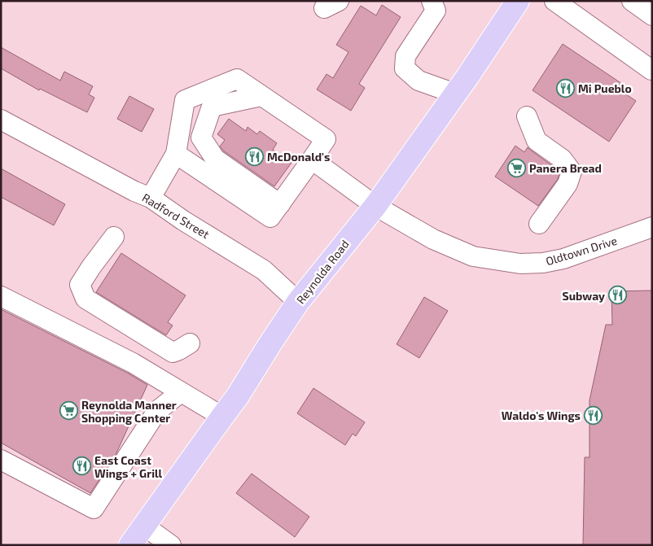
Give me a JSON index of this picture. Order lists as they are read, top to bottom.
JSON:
{
  "streets": {
    "main road": ["Reynolda Road"],
    "street": ["Radford Street", "Oldtown Drive"]
  },
  "crossings": [
    ["Radford Street", "Reynolda Road"],
    ["Oldtown Drive", "Reynolda Road"]
  ],
  "places": {
    "restaurant": [
      "Mi Pueblo",
      "McDonald's",
      "Subway",
      "Waldo's Wings",
      "East Coast Wings + Grill"
    ],
    "supermarket": ["Panera Bread", "Reynolda Manner Shopping Center"]
  }
}
